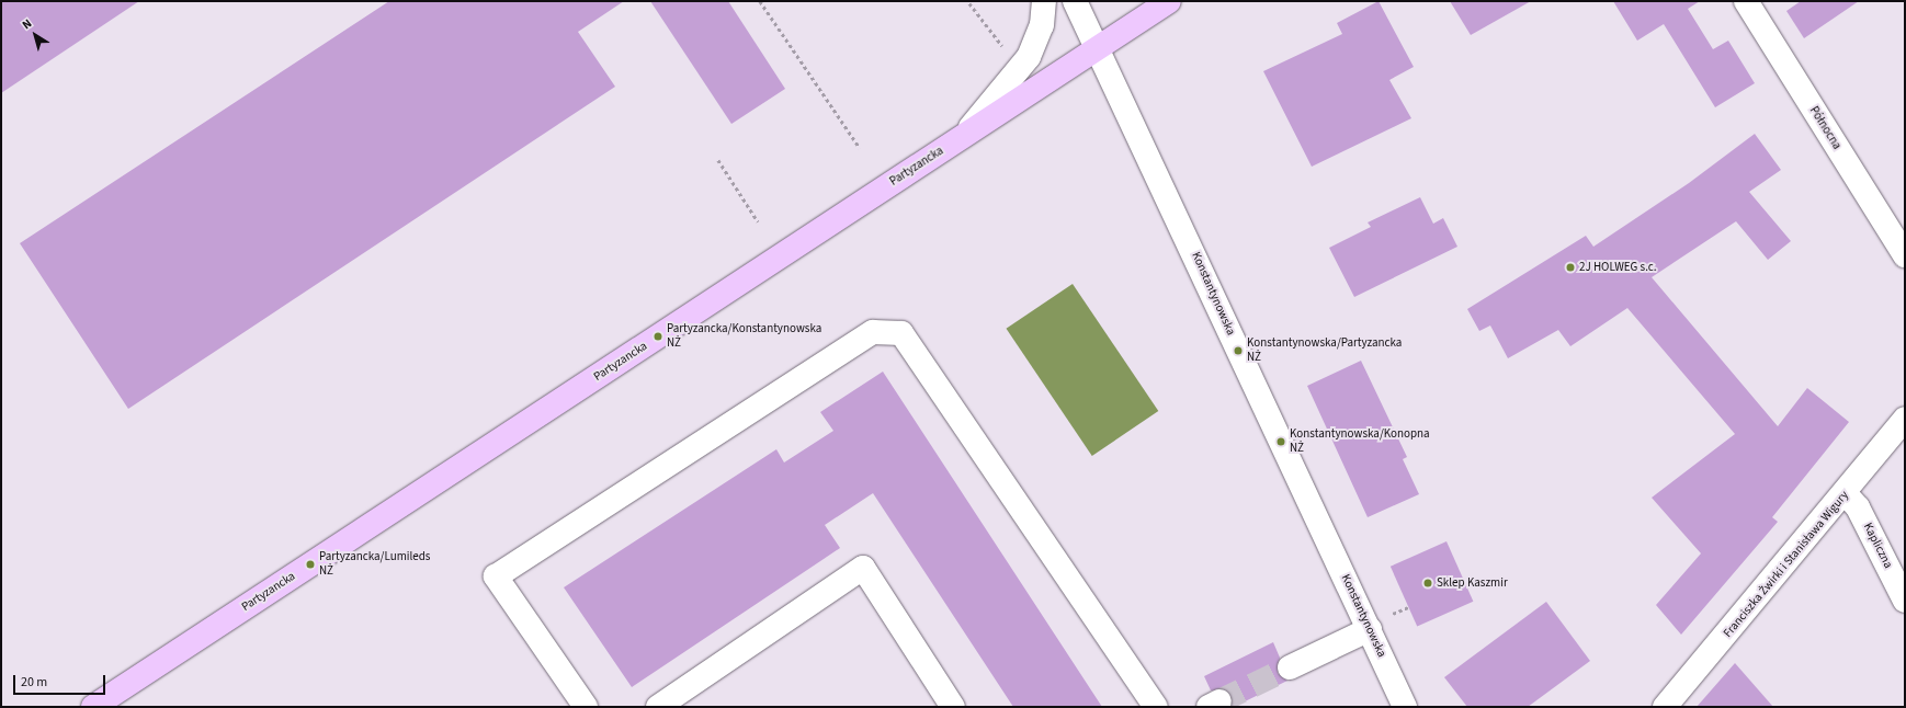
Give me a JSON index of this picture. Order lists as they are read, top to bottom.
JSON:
{
  "streets": {
    "main road": ["Partyzancka"],
    "street": [
      "Północna",
      "Konstantynowska",
      "Kapliczna",
      "Franciszka Żwirki i Stanisława Wigury"
    ]
  },
  "crossings": [
    ["Partyzancka", "Konstantynowska"],
    ["Kapliczna", "Franciszka Żwirki i Stanisława Wigury"]
  ],
  "places": [
    "2J HOLWEG s.c.",
    "Partyzancka/Konstantynowska NŻ",
    "Konstantynowska/Partyzancka NŻ",
    "Konstantynowska/Konopna NŻ",
    "Partyzancka/Lumileds NŻ",
    "Sklep Kaszmir"
  ],
  "scale_bar": "20 m",
  "north": "top left"
}
